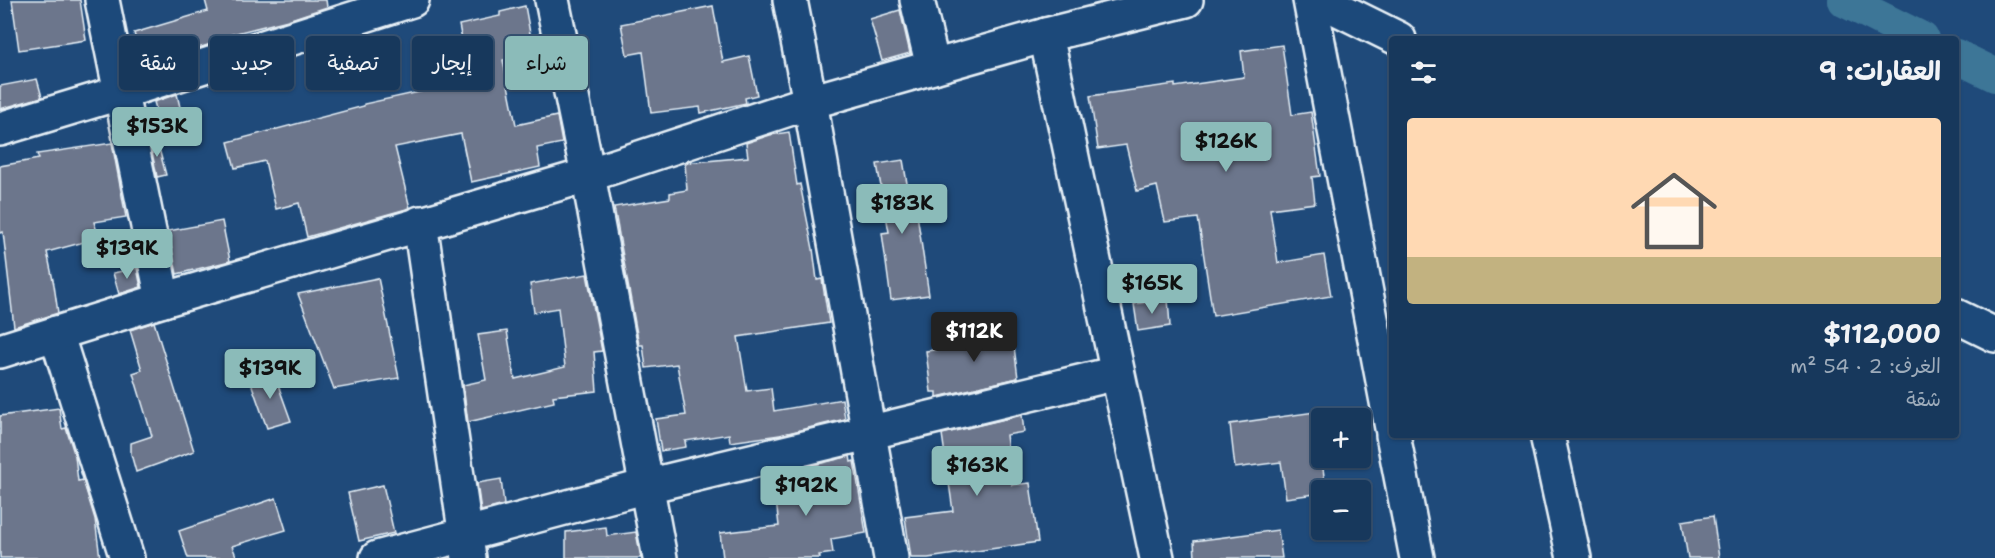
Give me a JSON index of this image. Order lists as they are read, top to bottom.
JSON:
{
  "page": {
    "chip": [
      "شراء",
      "إيجار",
      "تصفية",
      "جديد",
      "شقة"
    ],
    "heading": "العقارات: 9",
    "price": [
      "$153K",
      "$126K",
      "$183K",
      "$139K",
      "$165K",
      "$112K",
      "$139K",
      "$163K",
      "$192K"
    ],
    "list": [
      {
        "name": "$112,000",
        "note": "الغرف: 2 · 54 m² · شقة"
      }
    ],
    "map_buttons": ["+", "−"]
  }
}
